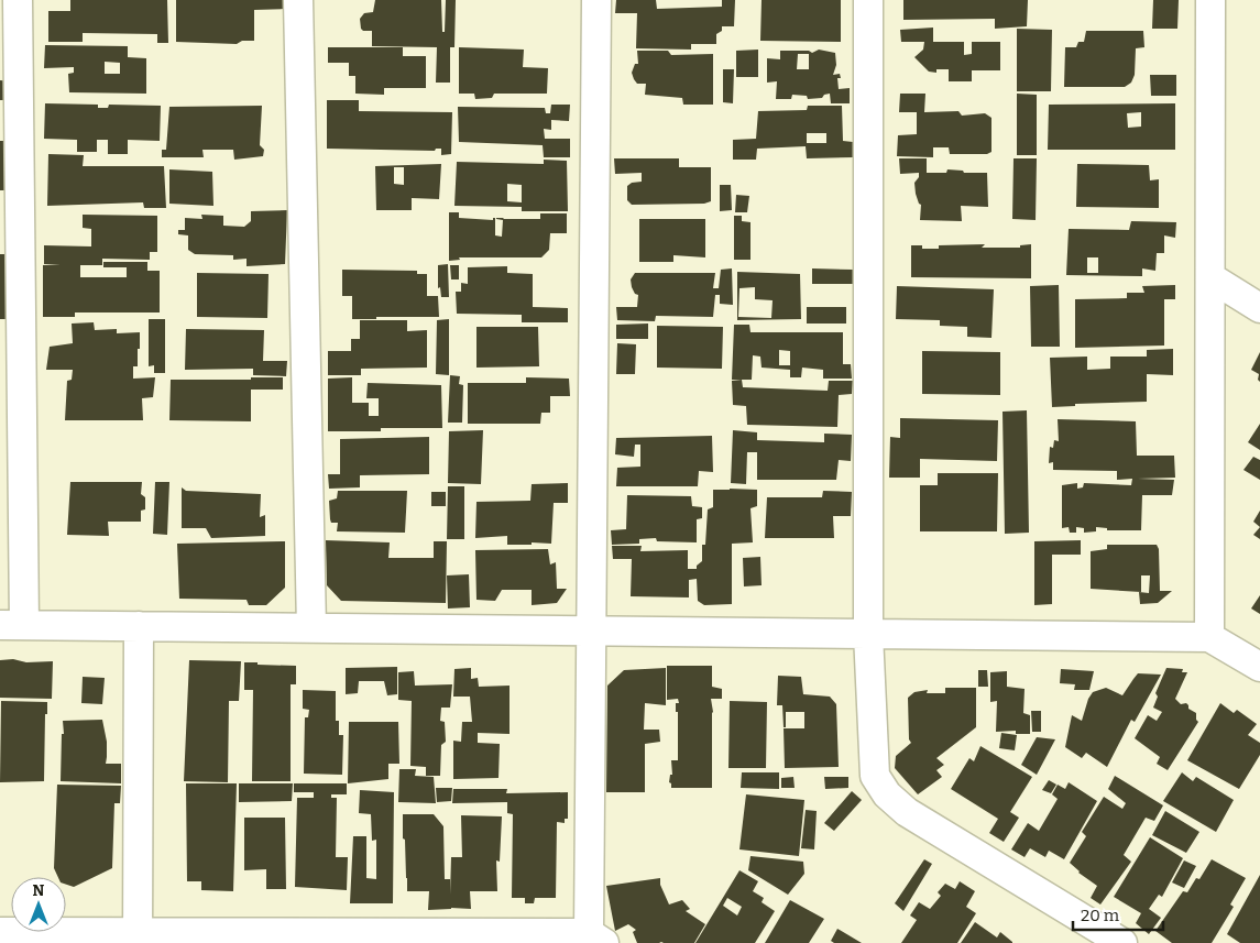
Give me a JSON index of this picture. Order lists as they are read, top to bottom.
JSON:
{
  "scale_bar": "20 m",
  "north": "top"
}
